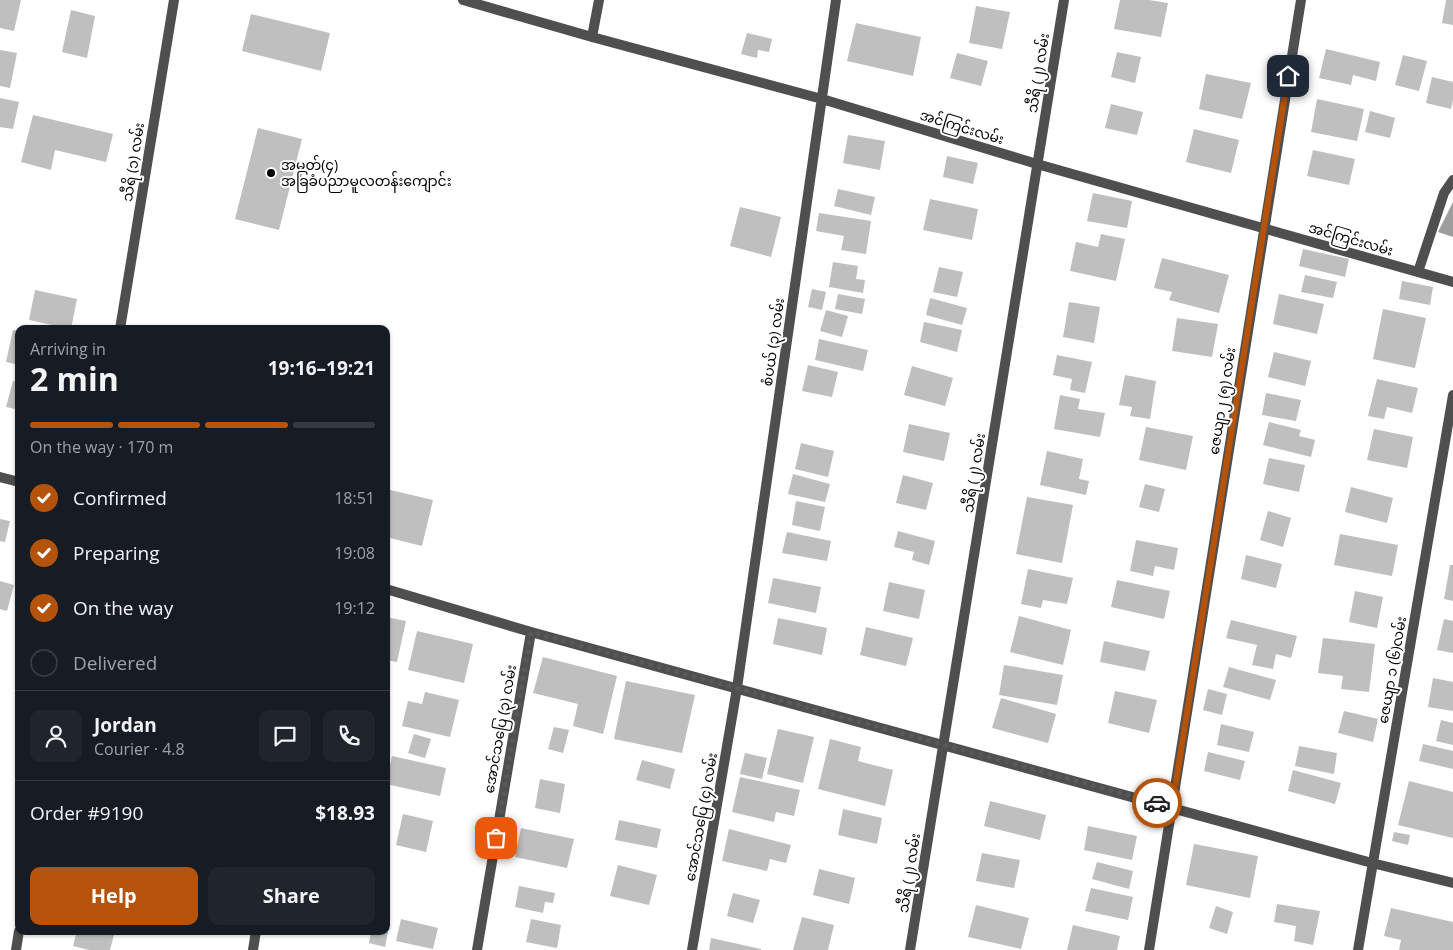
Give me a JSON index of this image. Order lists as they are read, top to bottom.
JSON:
{
  "streets": {
    "street": [
      "သီရိ (၂) လမ်း",
      "အင်ကြင်းလမ်း",
      "သီရိ (၁) လမ်း",
      "စံပယ် (၃) လမ်း",
      "ဇေယျာ၂ (၅) လမ်း",
      "ဇေယျာ ၁ (၆)လမ်း",
      "အောင်သပြေ (၃) လမ်း",
      "အောင်သပြေ (၄) လမ်း"
    ]
  },
  "crossings": [
    ["သီရိ (၂) လမ်း", "အင်ကြင်းလမ်း"],
    ["အင်ကြင်းလမ်း", "စံပယ် (၃) လမ်း"],
    ["အင်ကြင်းလမ်း", "ဇေယျာ၂ (၅) လမ်း"],
    ["စံပယ် (၃) လမ်း", "အောင်သပြေ (၄) လမ်း"]
  ],
  "places": ["အမှတ်(၄) အခြခံပညာမူလတန်းကျောင်း"],
  "page": {
    "heading": ["2 min", "Arriving in", "19:16–19:21"],
    "panel": [
      "Jordan",
      "Courier · 4.8",
      "Order #9190",
      "$18.93"
    ],
    "bar": "On the way · 170 m",
    "list": [
      ["Confirmed", "18:51"],
      ["Preparing", "19:08"],
      ["On the way", "19:12"],
      "Delivered"
    ],
    "buttons": ["Help", "Share"]
  }
}
